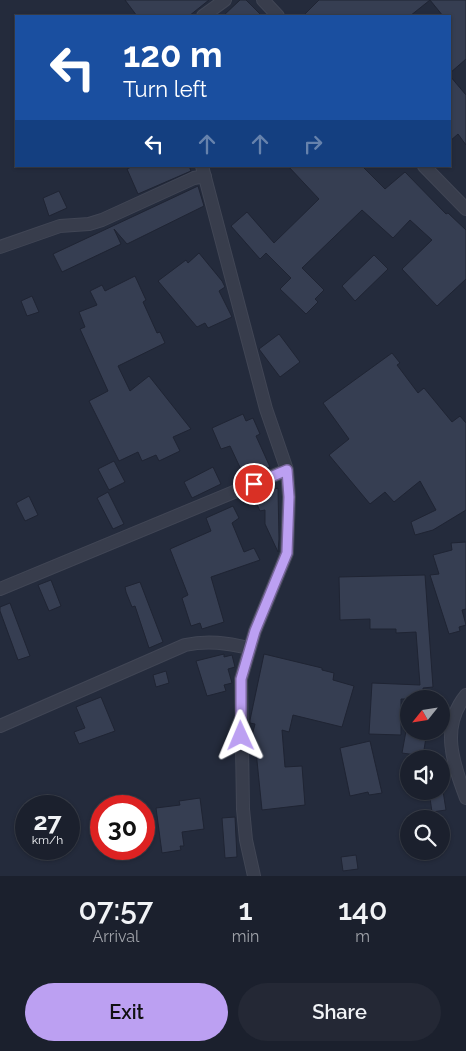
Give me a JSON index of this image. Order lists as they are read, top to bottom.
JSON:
{
  "north": "bottom left",
  "page": {
    "turn": ["120 m", "Turn left"],
    "speed": "27 km/h",
    "limit": "30",
    "eta": [
      "07:57",
      "Arrival",
      "1",
      "min",
      "140",
      "m"
    ],
    "buttons": ["Exit", "Share"]
  }
}
